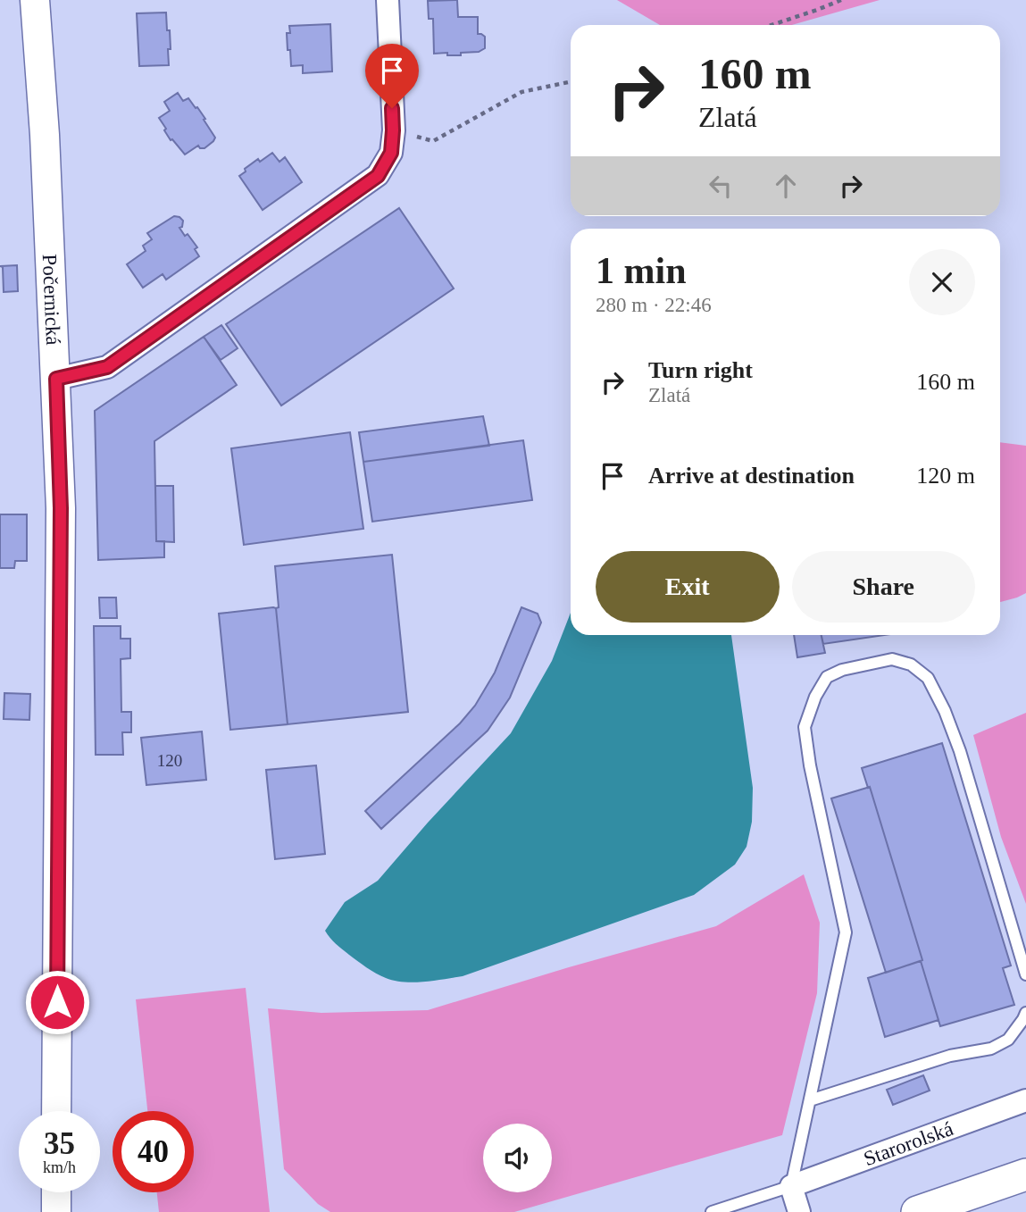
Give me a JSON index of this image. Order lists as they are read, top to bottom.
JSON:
{
  "streets": {
    "street": ["Počernická", "Starorolská"]
  },
  "house_numbers": ["120"],
  "page": {
    "turn": ["160 m", "Zlatá"],
    "heading": ["1 min", "280 m · 22:46"],
    "list": [
      {
        "name": "Turn right",
        "note": "Zlatá",
        "value": "160 m"
      },
      {
        "name": "Arrive at destination",
        "value": "120 m"
      }
    ],
    "buttons": ["Exit", "Share"],
    "speed": "35 km/h",
    "limit": "40"
  }
}
